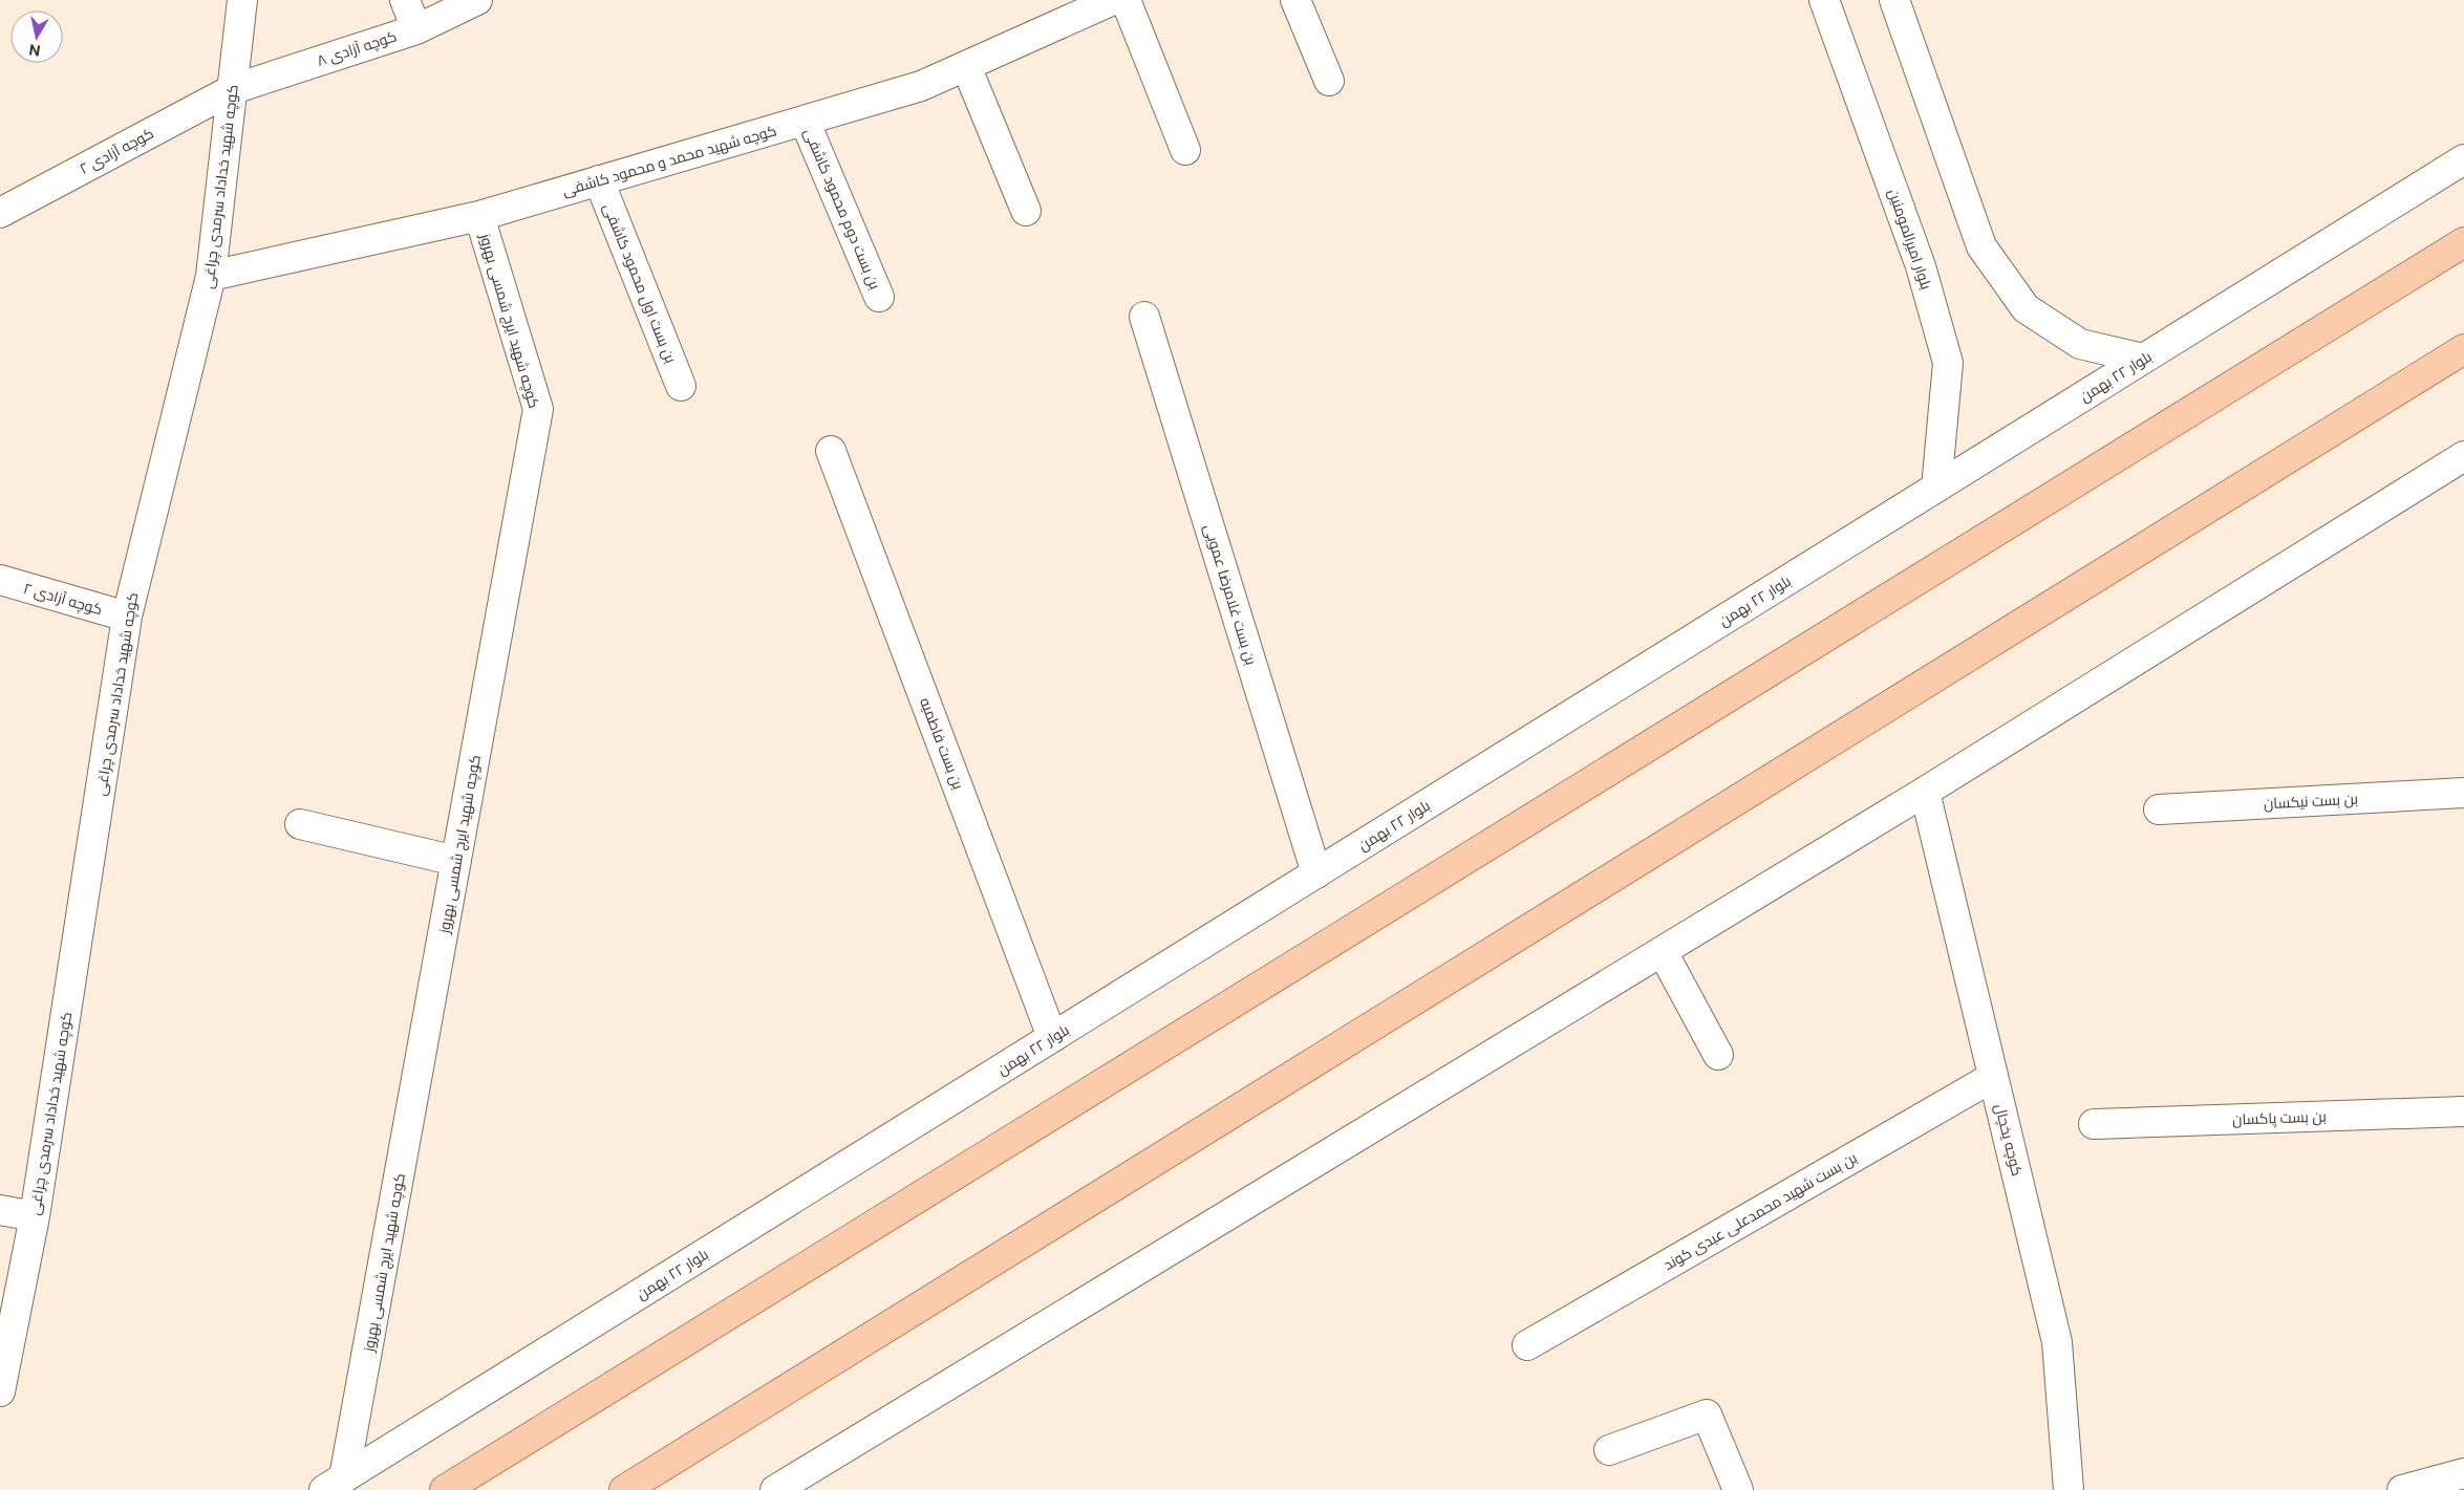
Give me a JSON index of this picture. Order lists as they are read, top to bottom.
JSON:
{
  "streets": {
    "street": [
      "کوچه آزادی ۸",
      "کوچه آزادی ۲",
      "کوچه شهید محمد و محمود کاشفی",
      "کوچه شهید خداداد سرمدی چراغی",
      "بن بست دوم محمود کاشفی",
      "بلوار امیرالمومنین",
      "بن بست اول محمود کاشفی",
      "کوچه شهید ایرج شمسی بهروز",
      "بلوار ۲۲ بهمن",
      "بن بست غلامرضا عمویی",
      "بن بست فاطمیه",
      "بن بست نیکسان",
      "بن بست پاکسان",
      "کوچه یخچال",
      "بن بست شهید محمدعلی عبدی کوند"
    ]
  },
  "crossings": [
    ["کوچه آزادی ۸", "کوچه آزادی ۲"],
    ["کوچه آزادی ۸", "کوچه شهید خداداد سرمدی چراغی"],
    ["کوچه آزادی ۲", "کوچه شهید خداداد سرمدی چراغی"],
    ["کوچه شهید محمد و محمود کاشفی", "کوچه شهید خداداد سرمدی چراغی"],
    ["کوچه شهید محمد و محمود کاشفی", "بن بست دوم محمود کاشفی"],
    ["کوچه شهید محمد و محمود کاشفی", "بن بست اول محمود کاشفی"],
    ["کوچه شهید محمد و محمود کاشفی", "کوچه شهید ایرج شمسی بهروز"],
    ["بلوار امیرالمومنین", "بلوار ۲۲ بهمن"],
    ["کوچه شهید ایرج شمسی بهروز", "بلوار ۲۲ بهمن"],
    ["بلوار ۲۲ بهمن", "بن بست غلامرضا عمویی"],
    ["بلوار ۲۲ بهمن", "بن بست فاطمیه"],
    ["کوچه یخچال", "بن بست شهید محمدعلی عبدی کوند"]
  ],
  "north": "bottom"
}
